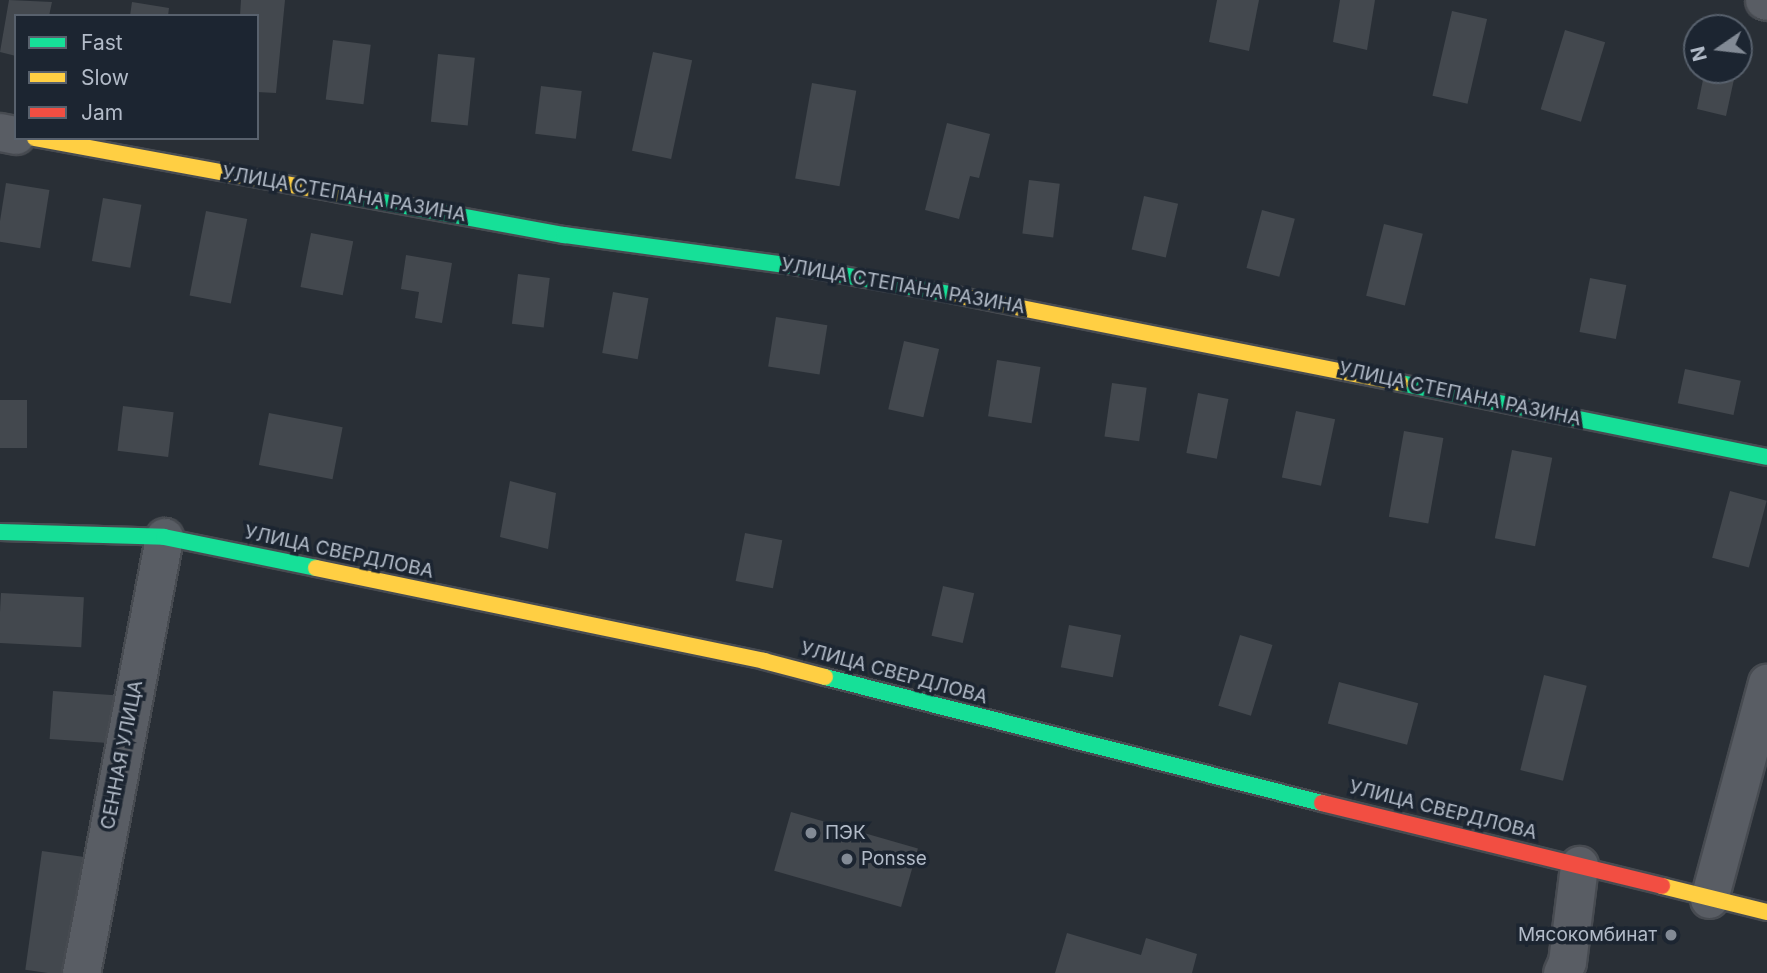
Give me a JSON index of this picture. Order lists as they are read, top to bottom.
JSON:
{
  "streets": {
    "main road": ["УЛИЦА СТЕПАНА РАЗИНА", "УЛИЦА СВЕРДЛОВА"],
    "street": ["СЕННАЯ УЛИЦА"]
  },
  "crossings": [
    ["УЛИЦА СВЕРДЛОВА", "СЕННАЯ УЛИЦА"]
  ],
  "places": ["ПЭК", "Ponsse", "Мясокомбинат"],
  "legend": ["Fast", "Slow", "Jam"],
  "north": "left"
}
